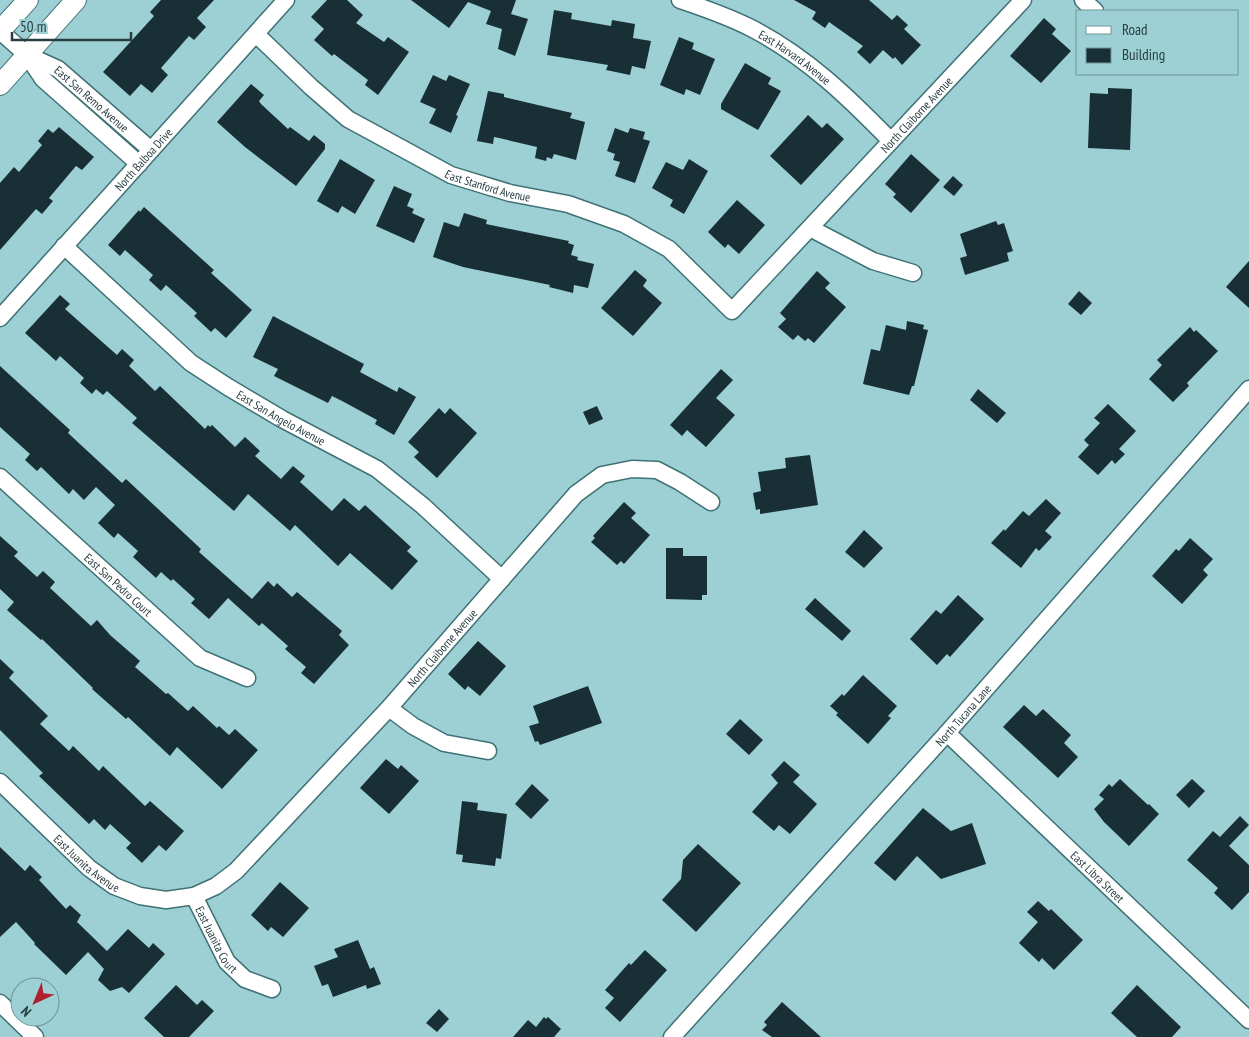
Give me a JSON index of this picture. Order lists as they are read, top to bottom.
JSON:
{
  "streets": {
    "street": [
      "East Harvard Avenue",
      "East San Remo Avenue",
      "North Claiborne Avenue",
      "North Balboa Drive",
      "East Stanford Avenue",
      "East San Angelo Avenue",
      "East San Pedro Court",
      "North Tucana Lane",
      "East Juanita Avenue",
      "East Libra Street",
      "East Juanita Court"
    ]
  },
  "crossings": [
    ["East Harvard Avenue", "North Claiborne Avenue"],
    ["East San Remo Avenue", "North Balboa Drive"],
    ["North Claiborne Avenue", "East Stanford Avenue"],
    ["North Claiborne Avenue", "East San Angelo Avenue"],
    ["North Claiborne Avenue", "East Juanita Avenue"],
    ["North Claiborne Avenue", "East Juanita Court"],
    ["North Balboa Drive", "East Stanford Avenue"],
    ["North Balboa Drive", "East San Angelo Avenue"],
    ["North Tucana Lane", "East Libra Street"],
    ["East Juanita Avenue", "East Juanita Court"]
  ],
  "legend": ["Road", "Building"],
  "scale_bar": "50 m",
  "north": "bottom left"
}
